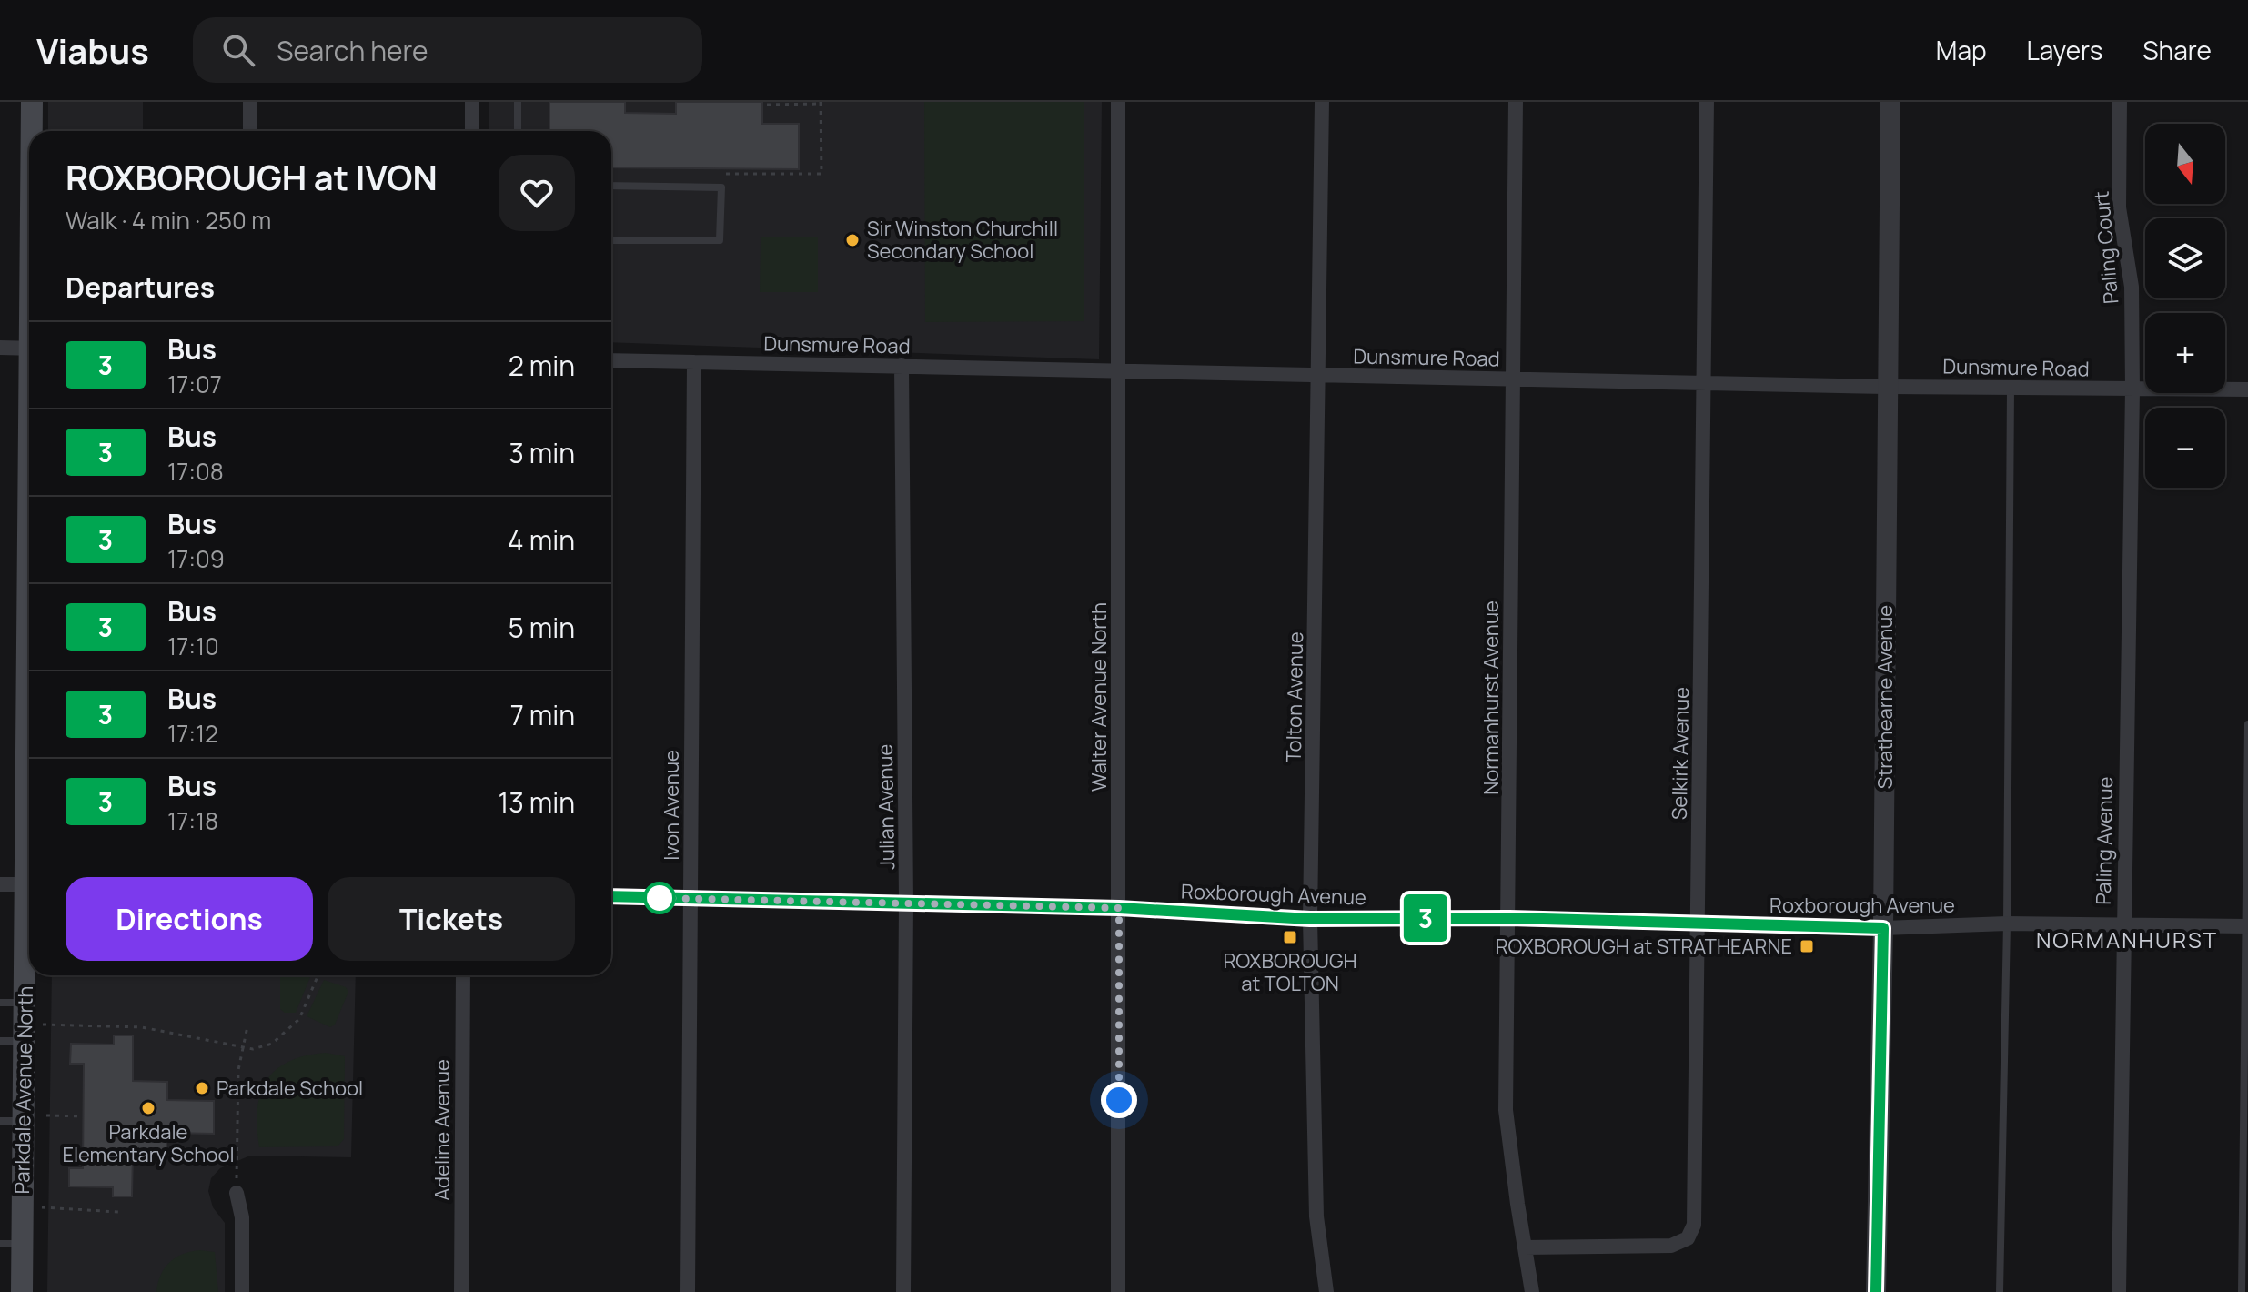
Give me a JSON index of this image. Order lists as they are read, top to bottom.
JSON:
{
  "streets": {
    "main road": ["Parkdale Avenue North"],
    "street": [
      "Paling Court",
      "Dunsmure Road",
      "Walter Avenue North",
      "Tolton Avenue",
      "Strathearne Avenue",
      "Normanhurst Avenue",
      "Selkirk Avenue",
      "Ivon Avenue",
      "Julian Avenue",
      "Paling Avenue",
      "Roxborough Avenue",
      "Adeline Avenue"
    ]
  },
  "crossings": [
    ["Paling Court", "Dunsmure Road"],
    ["Paling Court", "Paling Avenue"],
    ["Dunsmure Road", "Walter Avenue North"],
    ["Dunsmure Road", "Tolton Avenue"],
    ["Dunsmure Road", "Strathearne Avenue"],
    ["Dunsmure Road", "Normanhurst Avenue"],
    ["Dunsmure Road", "Selkirk Avenue"],
    ["Dunsmure Road", "Ivon Avenue"],
    ["Dunsmure Road", "Julian Avenue"],
    ["Dunsmure Road", "Paling Avenue"],
    ["Walter Avenue North", "Roxborough Avenue"],
    ["Tolton Avenue", "Roxborough Avenue"],
    ["Strathearne Avenue", "Roxborough Avenue"],
    ["Normanhurst Avenue", "Selkirk Avenue"],
    ["Normanhurst Avenue", "Roxborough Avenue"],
    ["Selkirk Avenue", "Roxborough Avenue"],
    ["Ivon Avenue", "Roxborough Avenue"],
    ["Julian Avenue", "Roxborough Avenue"],
    ["Paling Avenue", "Roxborough Avenue"]
  ],
  "districts": ["NORMANHURST"],
  "places": {
    "other": ["Sir Winston Churchill Secondary School", "Parkdale School", "Parkdale Elementary School"],
    "transit": ["ROXBOROUGH at TOLTON", "ROXBOROUGH at STRATHEARNE"]
  },
  "lines": ["bus line 3"],
  "north": "bottom",
  "page": {
    "header": "Viabus",
    "search": "Search here",
    "nav": ["Map", "Layers", "Share"],
    "on_map": "3",
    "map_buttons": ["+", "−"],
    "heading": [
      ["ROXBOROUGH at IVON", "Walk · 4 min · 250 m"],
      "Departures"
    ],
    "list": [
      {
        "mark": "3",
        "name": "Bus",
        "note": "17:07",
        "value": "2 min"
      },
      {
        "mark": "3",
        "name": "Bus",
        "note": "17:08",
        "value": "3 min"
      },
      {
        "mark": "3",
        "name": "Bus",
        "note": "17:09",
        "value": "4 min"
      },
      {
        "mark": "3",
        "name": "Bus",
        "note": "17:10",
        "value": "5 min"
      },
      {
        "mark": "3",
        "name": "Bus",
        "note": "17:12",
        "value": "7 min"
      },
      {
        "mark": "3",
        "name": "Bus",
        "note": "17:18",
        "value": "13 min"
      }
    ],
    "buttons": ["Directions", "Tickets"]
  }
}
